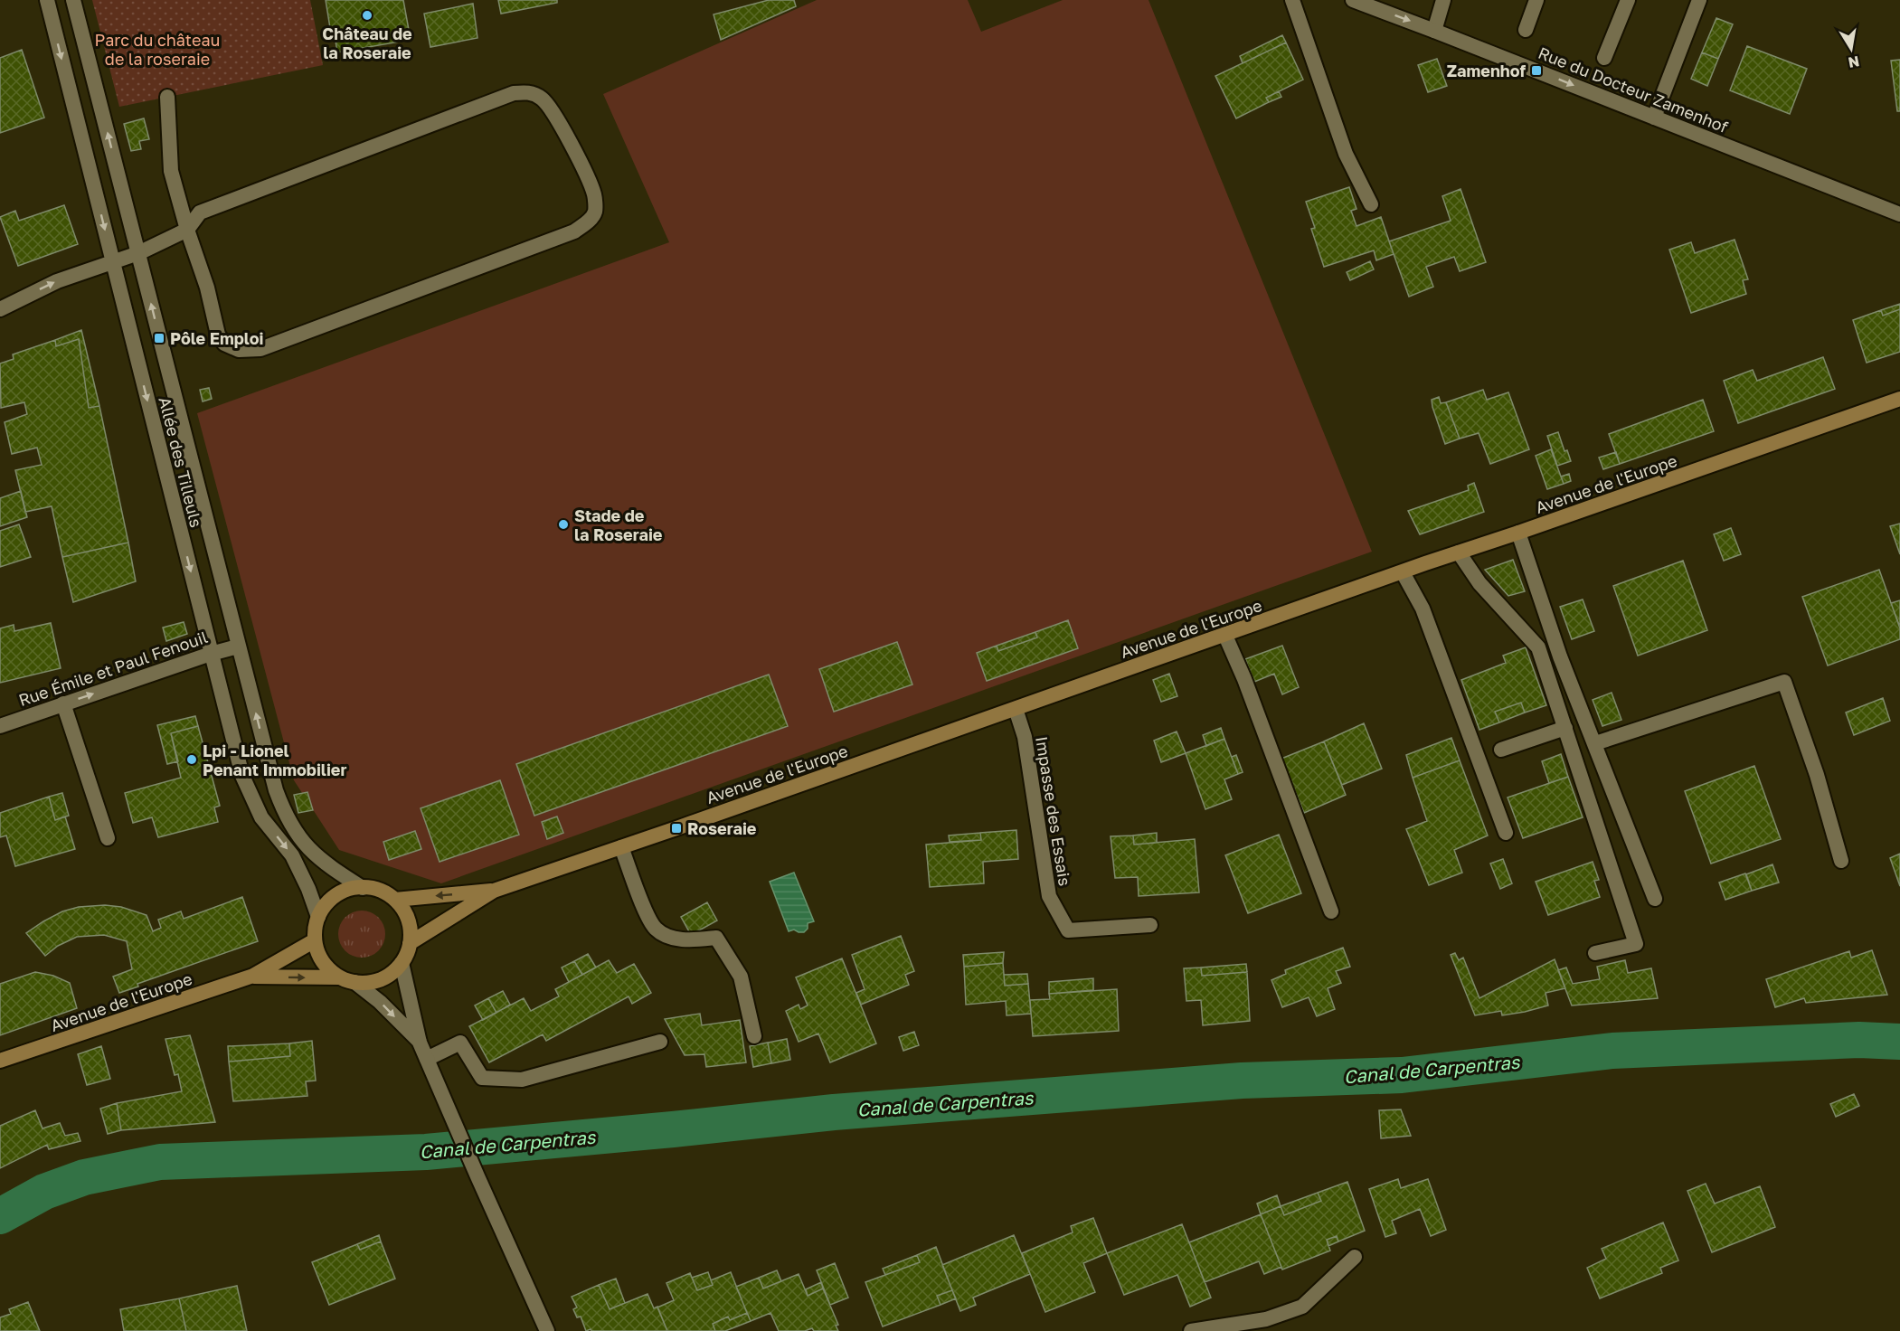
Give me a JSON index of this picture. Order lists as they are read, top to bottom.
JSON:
{
  "streets": {
    "main road": ["Avenue de l'Europe"],
    "street": [
      "Rue du Docteur Zamenhof",
      "Allée des Tilleuls",
      "Rue Émile et Paul Fenouil",
      "Impasse des Essais"
    ]
  },
  "crossings": [
    ["Allée des Tilleuls", "Avenue de l'Europe"],
    ["Allée des Tilleuls", "Rue Émile et Paul Fenouil"],
    ["Avenue de l'Europe", "Impasse des Essais"]
  ],
  "one_way": ["Rue du Docteur Zamenhof", "Rue Émile et Paul Fenouil"],
  "water": ["Canal de Carpentras"],
  "parks": ["Parc du château de la roseraie"],
  "places": {
    "other": ["Château de la Roseraie", "Stade de la Roseraie", "Lpi - Lionel Penant Immobilier"],
    "transit": ["Zamenhof", "Pôle Emploi", "Roseraie"]
  },
  "north": "bottom"
}
